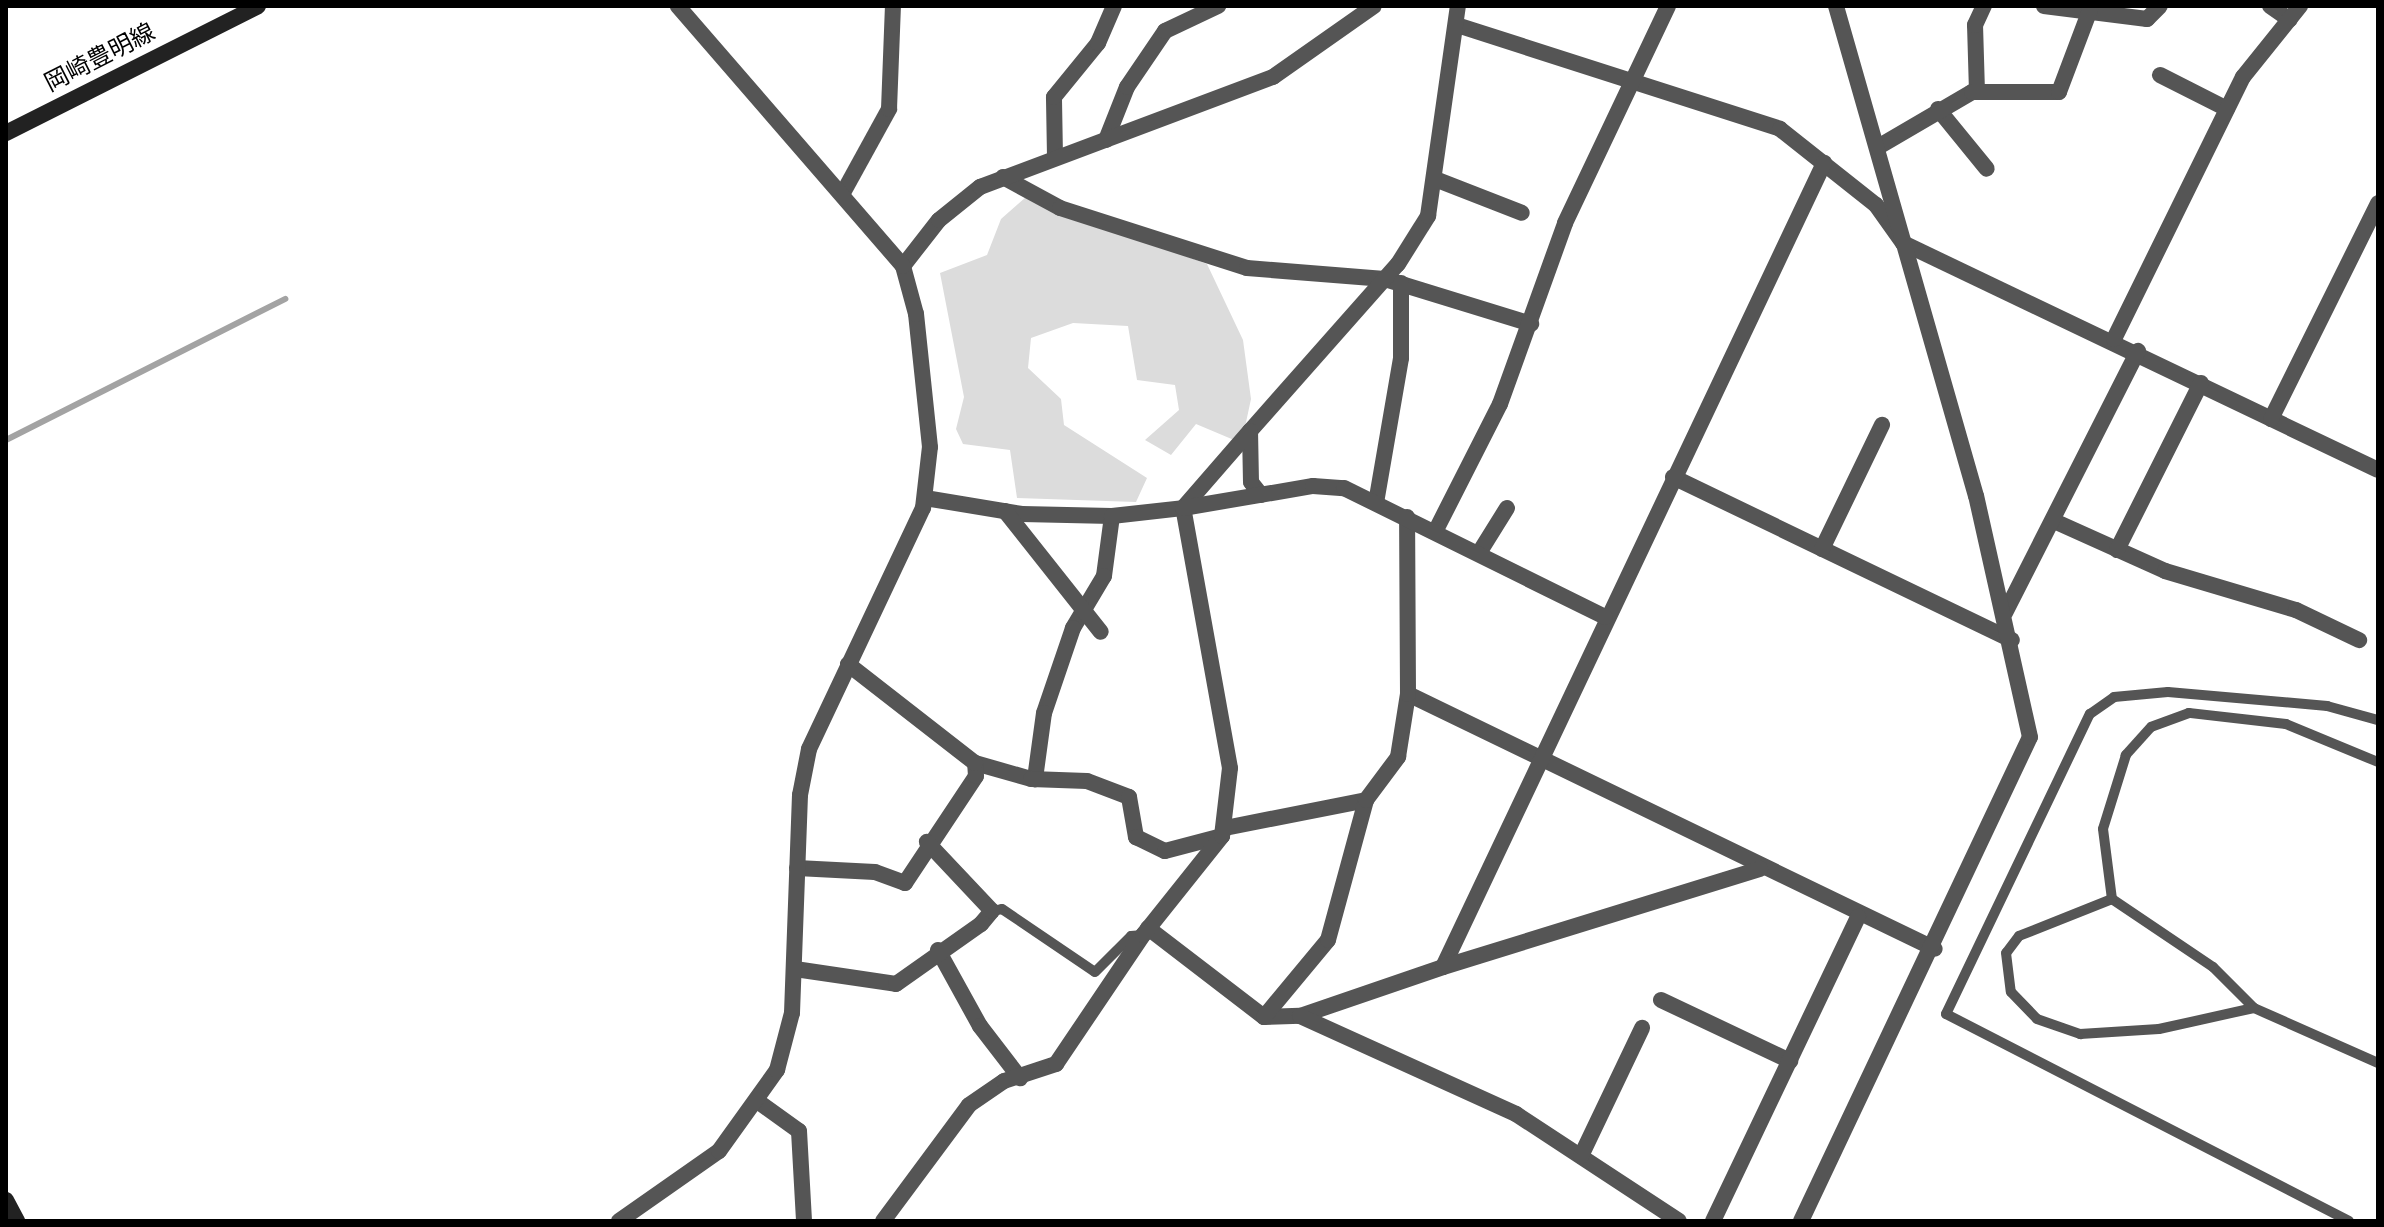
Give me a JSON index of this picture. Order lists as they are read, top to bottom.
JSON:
{
  "streets": {
    "main road": ["岡崎豊明線"]
  }
}
